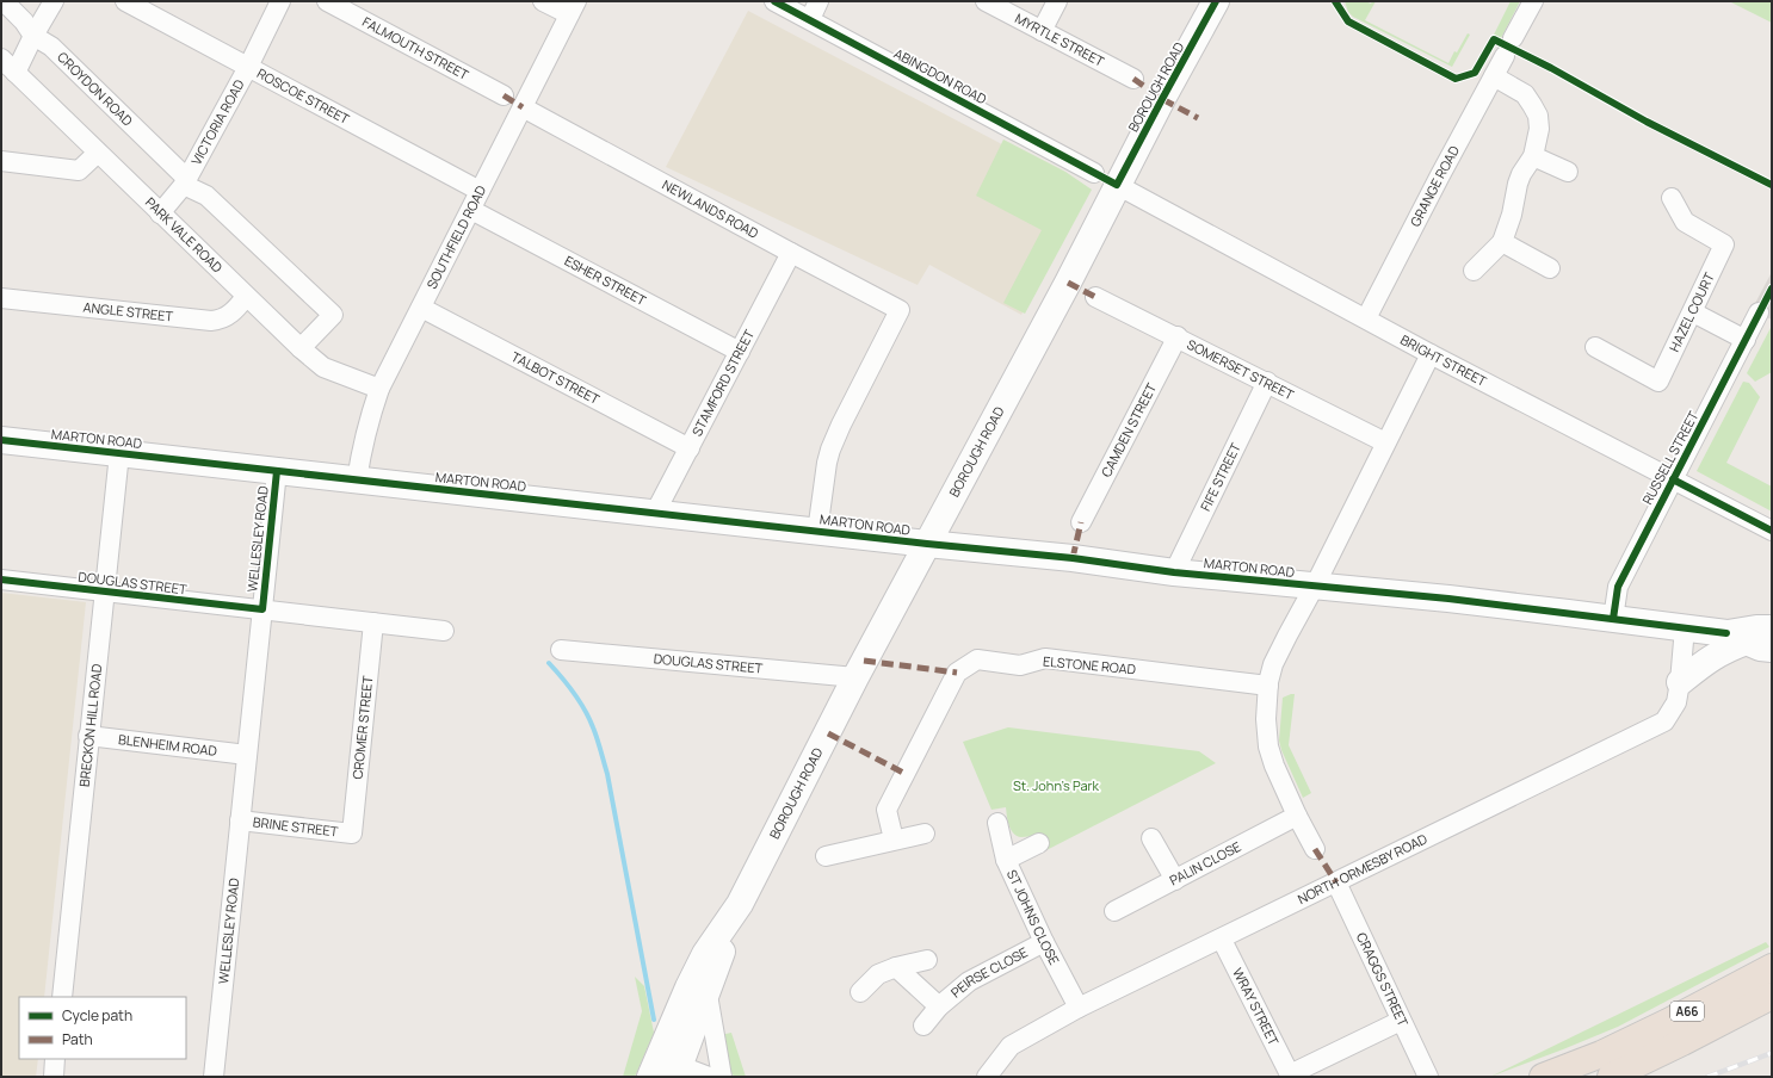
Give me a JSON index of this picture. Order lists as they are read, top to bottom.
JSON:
{
  "streets": {
    "highway": ["A66"],
    "street": [
      "MYRTLE STREET",
      "FALMOUTH STREET",
      "ABINGDON ROAD",
      "BOROUGH ROAD",
      "CROYDON ROAD",
      "ROSCOE STREET",
      "VICTORIA ROAD",
      "GRANGE ROAD",
      "NEWLANDS ROAD",
      "PARK VALE ROAD",
      "SOUTHFIELD ROAD",
      "ESHER STREET",
      "ANGLE STREET",
      "HAZEL COURT",
      "BRIGHT STREET",
      "SOMERSET STREET",
      "TALBOT STREET",
      "STAMFORD STREET",
      "CAMDEN STREET",
      "MARTON ROAD",
      "RUSSELL STREET",
      "FIFE STREET",
      "WELLESLEY ROAD",
      "DOUGLAS STREET",
      "ELSTONE ROAD",
      "BRECKON HILL ROAD",
      "CROMER STREET",
      "BLENHEIM ROAD",
      "BRINE STREET",
      "PALIN CLOSE",
      "NORTH ORMESBY ROAD",
      "ST JOHNS CLOSE",
      "PEIRSE CLOSE",
      "CRAGGS STREET",
      "WRAY STREET"
    ]
  },
  "crossings": [
    ["BOROUGH ROAD", "BRIGHT STREET"],
    ["BOROUGH ROAD", "MARTON ROAD"],
    ["BOROUGH ROAD", "DOUGLAS STREET"],
    ["CROYDON ROAD", "VICTORIA ROAD"],
    ["CROYDON ROAD", "PARK VALE ROAD"],
    ["ROSCOE STREET", "VICTORIA ROAD"],
    ["ROSCOE STREET", "SOUTHFIELD ROAD"],
    ["VICTORIA ROAD", "PARK VALE ROAD"],
    ["GRANGE ROAD", "BRIGHT STREET"],
    ["NEWLANDS ROAD", "SOUTHFIELD ROAD"],
    ["NEWLANDS ROAD", "STAMFORD STREET"],
    ["NEWLANDS ROAD", "MARTON ROAD"],
    ["PARK VALE ROAD", "SOUTHFIELD ROAD"],
    ["PARK VALE ROAD", "ANGLE STREET"],
    ["SOUTHFIELD ROAD", "ESHER STREET"],
    ["SOUTHFIELD ROAD", "TALBOT STREET"],
    ["SOUTHFIELD ROAD", "MARTON ROAD"],
    ["ESHER STREET", "STAMFORD STREET"],
    ["BRIGHT STREET", "RUSSELL STREET"],
    ["SOMERSET STREET", "CAMDEN STREET"],
    ["SOMERSET STREET", "FIFE STREET"],
    ["TALBOT STREET", "STAMFORD STREET"],
    ["STAMFORD STREET", "MARTON ROAD"],
    ["MARTON ROAD", "RUSSELL STREET"],
    ["MARTON ROAD", "FIFE STREET"],
    ["MARTON ROAD", "WELLESLEY ROAD"],
    ["MARTON ROAD", "BRECKON HILL ROAD"],
    ["MARTON ROAD", "NORTH ORMESBY ROAD"],
    ["WELLESLEY ROAD", "DOUGLAS STREET"],
    ["WELLESLEY ROAD", "BLENHEIM ROAD"],
    ["WELLESLEY ROAD", "BRINE STREET"],
    ["DOUGLAS STREET", "BRECKON HILL ROAD"],
    ["DOUGLAS STREET", "CROMER STREET"],
    ["BRECKON HILL ROAD", "BLENHEIM ROAD"],
    ["CROMER STREET", "BRINE STREET"],
    ["NORTH ORMESBY ROAD", "ST JOHNS CLOSE"],
    ["NORTH ORMESBY ROAD", "CRAGGS STREET"],
    ["NORTH ORMESBY ROAD", "WRAY STREET"],
    ["ST JOHNS CLOSE", "PEIRSE CLOSE"],
    ["CRAGGS STREET", "WRAY STREET"]
  ],
  "parks": ["St. John's Park"],
  "legend": ["Cycle path", "Path"]
}
